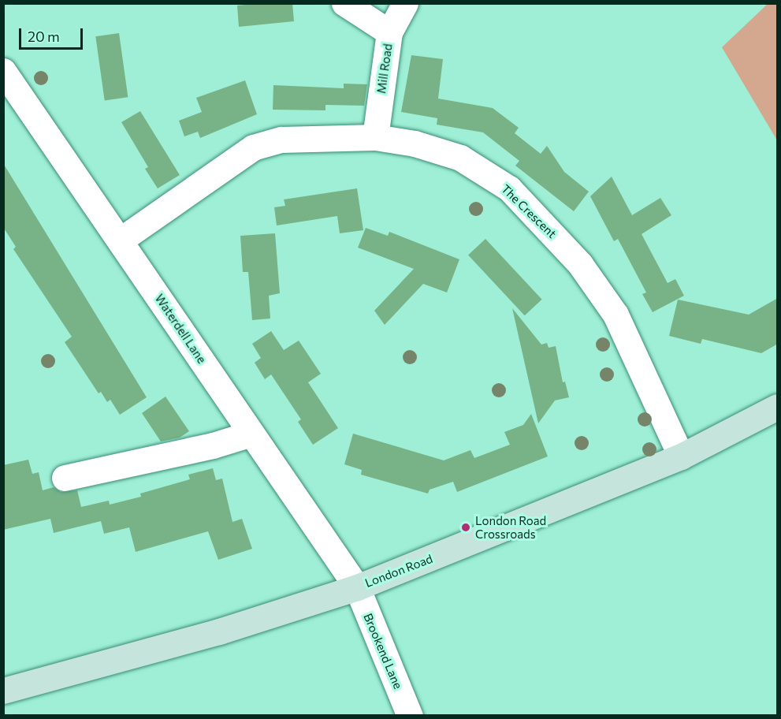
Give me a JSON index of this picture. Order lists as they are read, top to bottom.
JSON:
{
  "streets": {
    "main road": ["London Road"],
    "street": [
      "Mill Road",
      "The Crescent",
      "Waterdell Lane",
      "Brookend Lane"
    ]
  },
  "crossings": [
    ["Mill Road", "The Crescent"],
    ["The Crescent", "Waterdell Lane"],
    ["The Crescent", "London Road"],
    ["Waterdell Lane", "London Road"],
    ["Waterdell Lane", "Brookend Lane"],
    ["London Road", "Brookend Lane"]
  ],
  "places": ["London Road Crossroads"],
  "scale_bar": "20 m"
}
